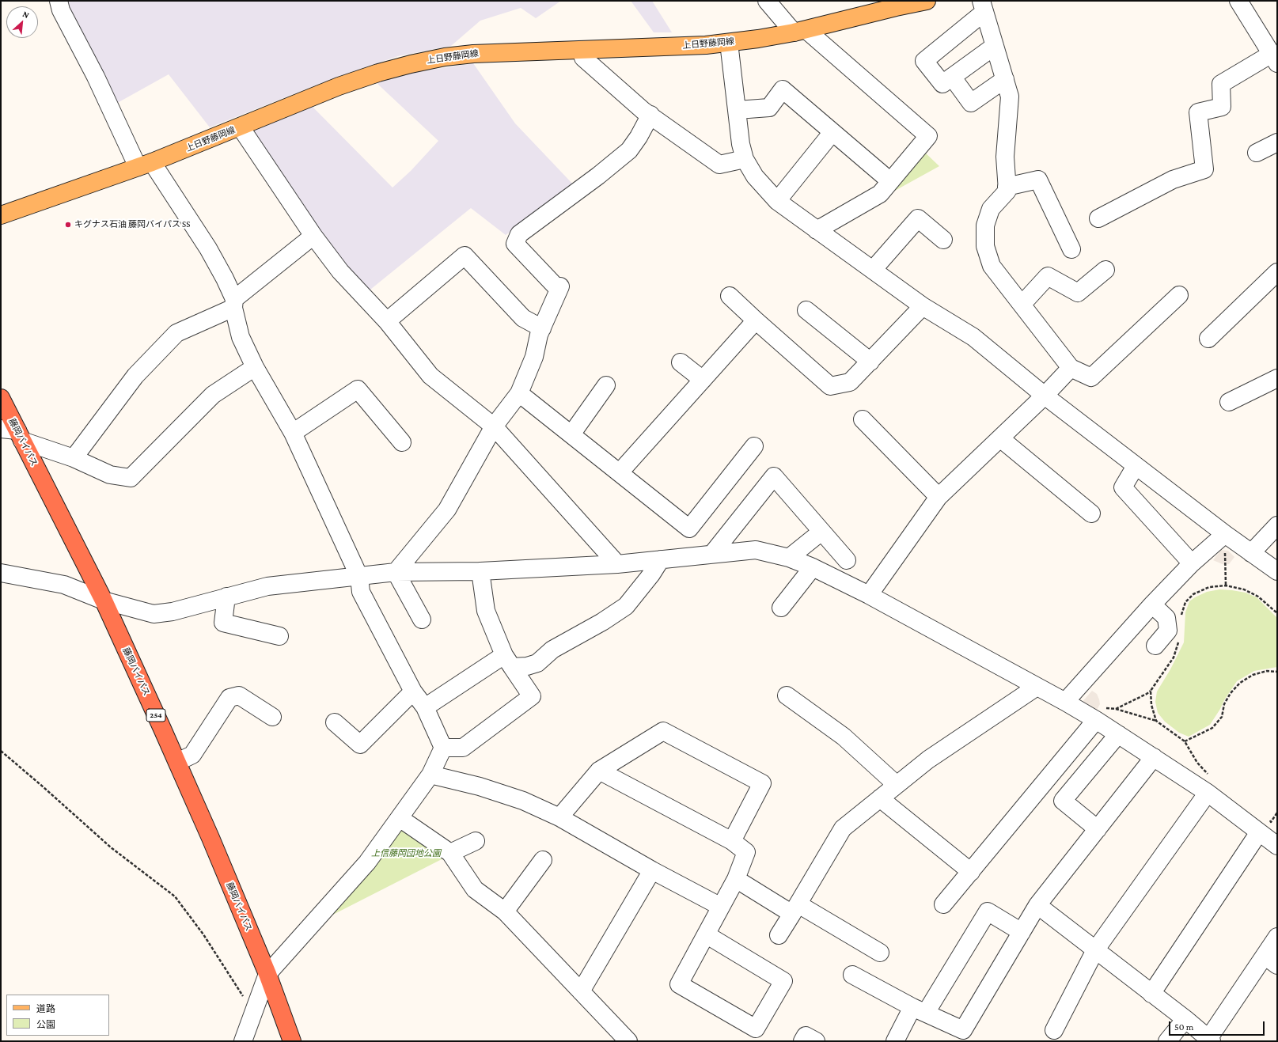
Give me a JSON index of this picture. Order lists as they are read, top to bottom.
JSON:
{
  "streets": {
    "highway": ["藤岡バイパス", "254"],
    "main road": ["上日野藤岡線"]
  },
  "parks": ["上信藤岡団地公園"],
  "places": ["キグナス石油 藤岡バイパス SS"],
  "legend": ["道路", "公園"],
  "scale_bar": "50 m",
  "north": "top right"
}
